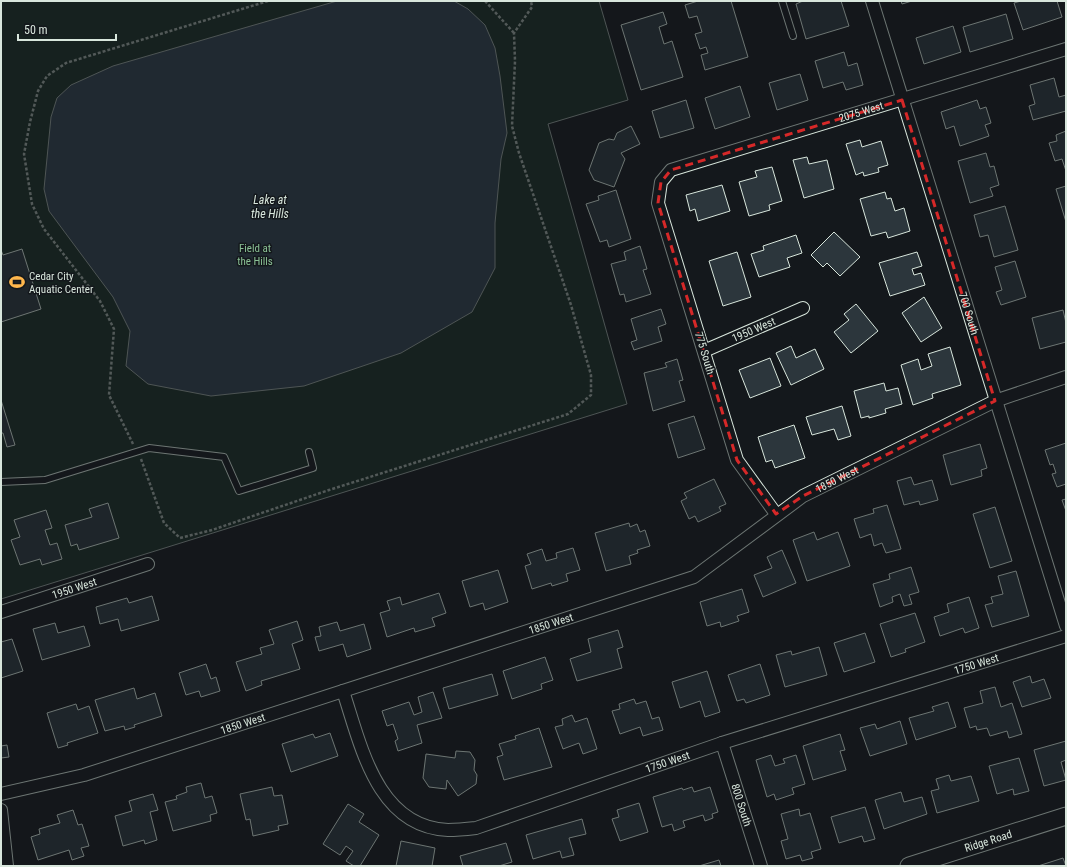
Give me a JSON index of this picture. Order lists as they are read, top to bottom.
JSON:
{
  "streets": {
    "street": [
      "2075 West",
      "700 South",
      "1950 West",
      "775 South",
      "1850 West",
      "1750 West",
      "800 South",
      "Ridge Road"
    ]
  },
  "crossings": [
    ["2075 West", "700 South"],
    ["2075 West", "775 South"],
    ["700 South", "1850 West"],
    ["1950 West", "775 South"],
    ["775 South", "1850 West"],
    ["1850 West", "1750 West"],
    ["1750 West", "800 South"]
  ],
  "water": ["Lake at the Hills"],
  "parks": ["Field at the Hills"],
  "places": {
    "sports": ["Cedar City Aquatic Center"]
  },
  "scale_bar": "50 m"
}
